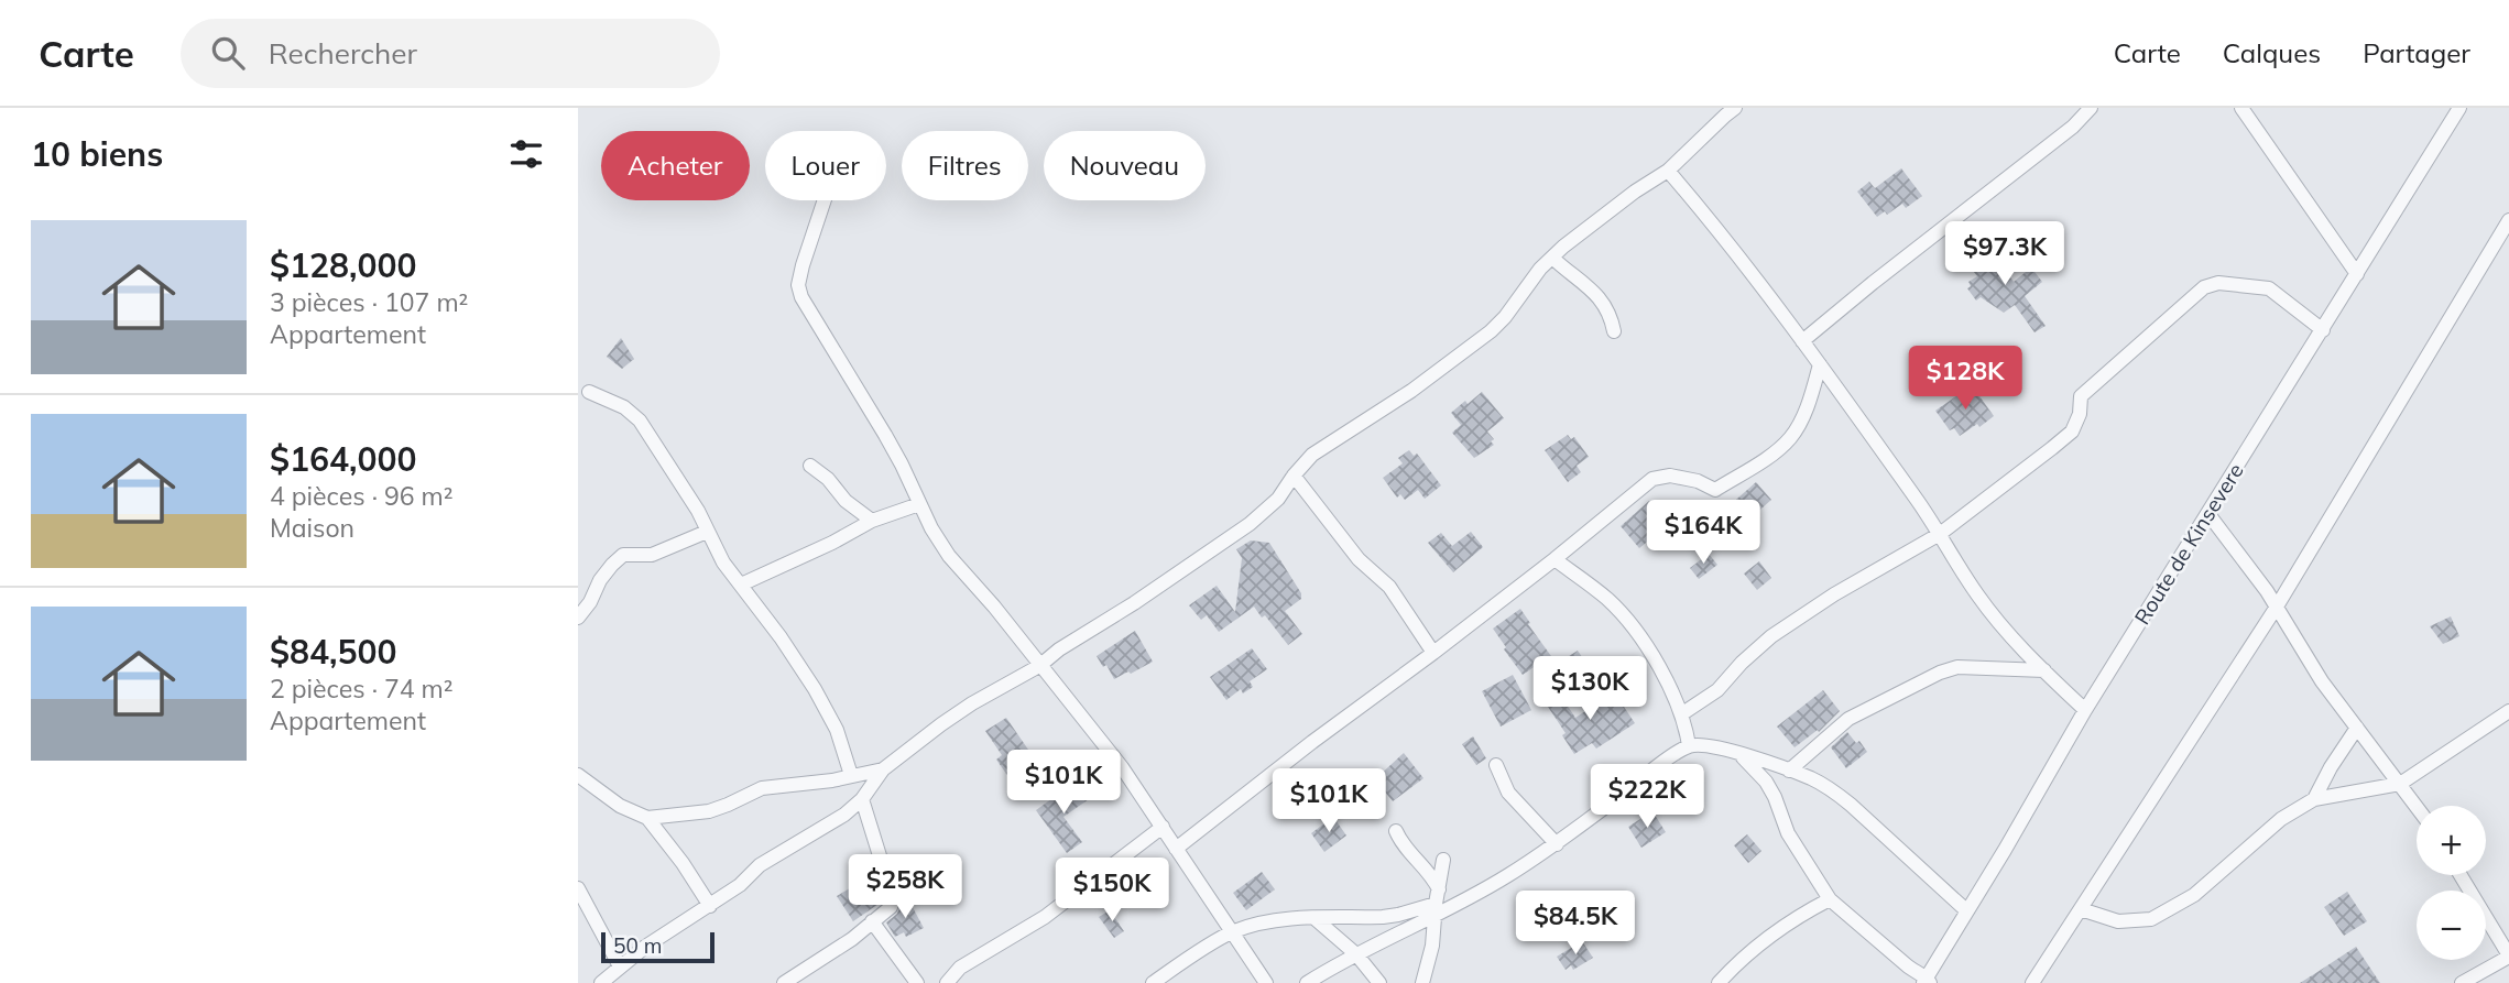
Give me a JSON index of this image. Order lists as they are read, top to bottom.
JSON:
{
  "streets": {
    "street": ["Route de Kinsevere"]
  },
  "scale_bar": "50 m",
  "page": {
    "header": "Carte",
    "search": "Rechercher",
    "nav": ["Carte", "Calques", "Partager"],
    "heading": "10 biens",
    "chip": [
      "Acheter",
      "Louer",
      "Filtres",
      "Nouveau"
    ],
    "list": [
      {
        "name": "$128,000",
        "note": "3 pièces · 107 m² · Appartement"
      },
      {
        "name": "$164,000",
        "note": "4 pièces · 96 m² · Maison"
      },
      {
        "name": "$84,500",
        "note": "2 pièces · 74 m² · Appartement"
      }
    ],
    "price": [
      "$97.3K",
      "$128K",
      "$164K",
      "$130K",
      "$101K",
      "$222K",
      "$101K",
      "$258K",
      "$150K",
      "$84.5K"
    ],
    "map_buttons": ["+", "−"],
    "scale": "50 m"
  }
}
